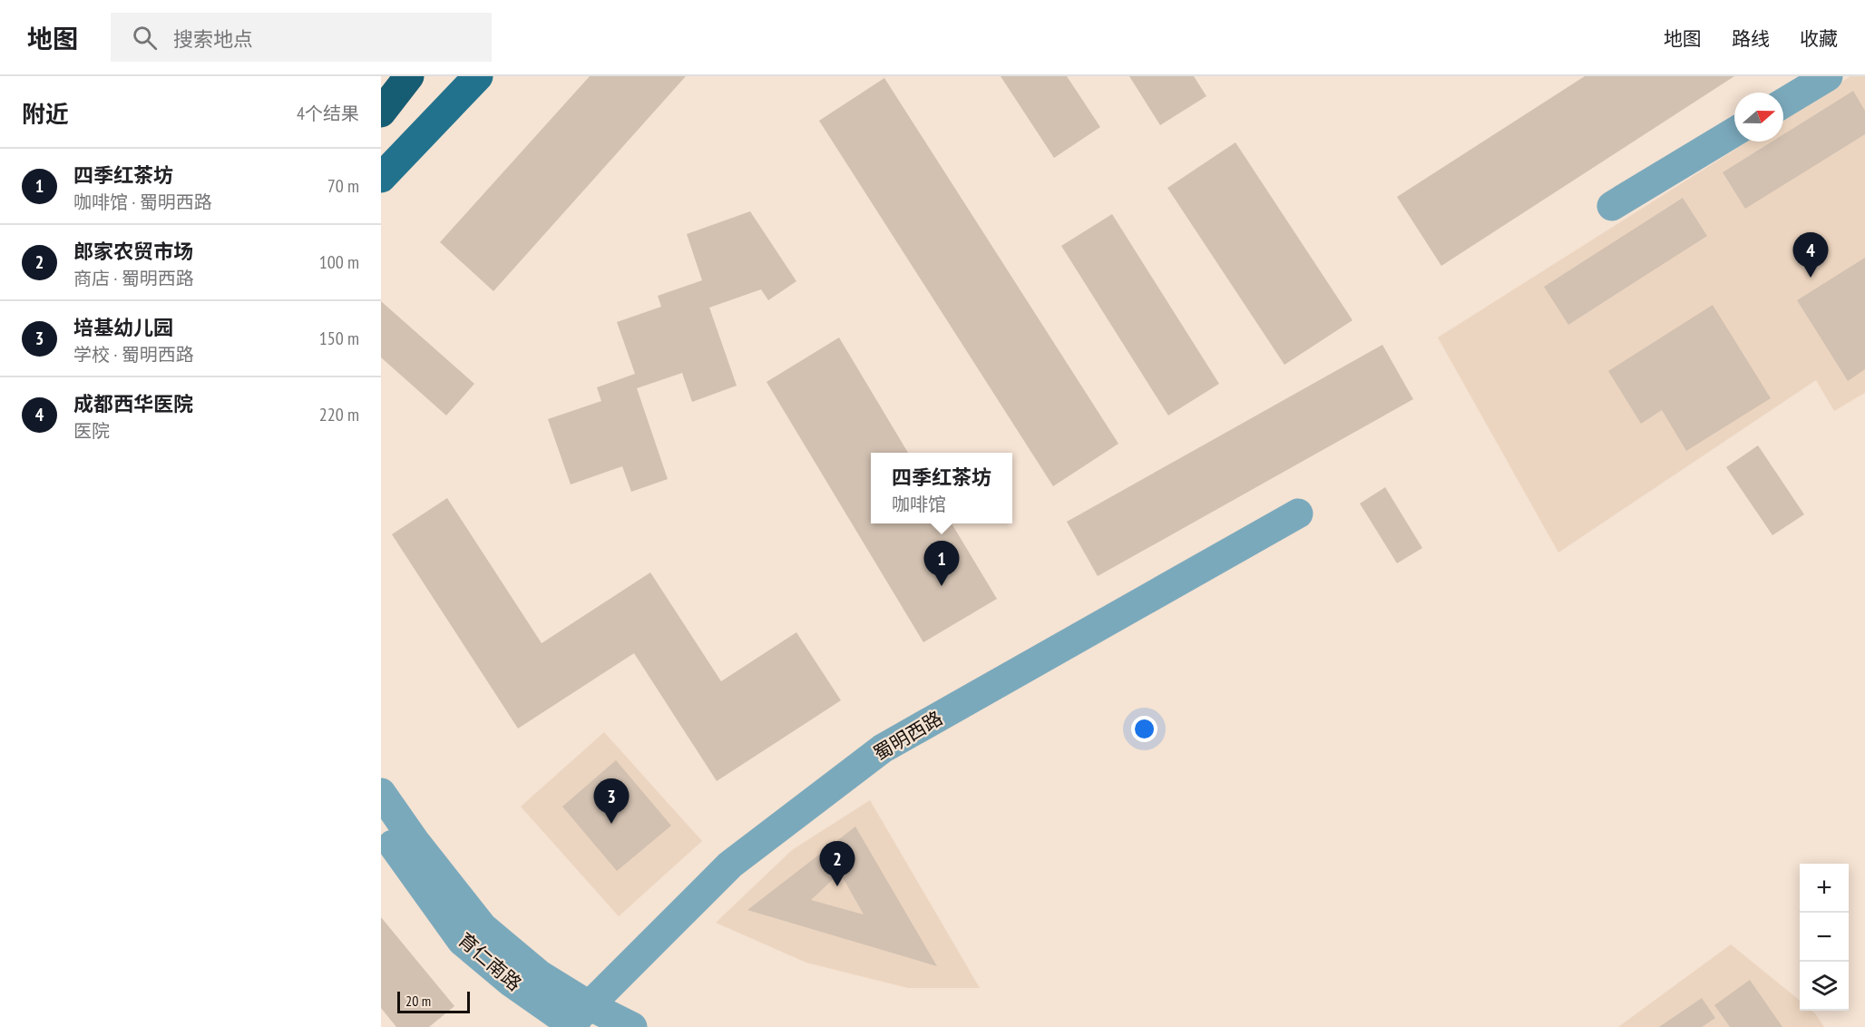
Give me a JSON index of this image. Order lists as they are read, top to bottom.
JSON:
{
  "streets": {
    "street": ["蜀明西路", "育仁南路"]
  },
  "crossings": [
    ["蜀明西路", "育仁南路"]
  ],
  "scale_bar": "20 m",
  "north": "right",
  "page": {
    "header": "地图",
    "search": "搜索地点",
    "nav": ["地图", "路线", "收藏"],
    "heading": ["附近", "4个结果"],
    "list": [
      {
        "mark": "1",
        "name": "四季红茶坊",
        "note": "咖啡馆 · 蜀明西路",
        "value": "70 m"
      },
      {
        "mark": "2",
        "name": "郎家农贸市场",
        "note": "商店 · 蜀明西路",
        "value": "100 m"
      },
      {
        "mark": "3",
        "name": "培基幼儿园",
        "note": "学校 · 蜀明西路",
        "value": "150 m"
      },
      {
        "mark": "4",
        "name": "成都西华医院",
        "note": "医院",
        "value": "220 m"
      }
    ],
    "pins": [
      "4",
      "1",
      "3",
      "2"
    ],
    "popup": ["四季红茶坊", "咖啡馆"],
    "map_buttons": ["+", "−"],
    "scale": "20 m"
  }
}
